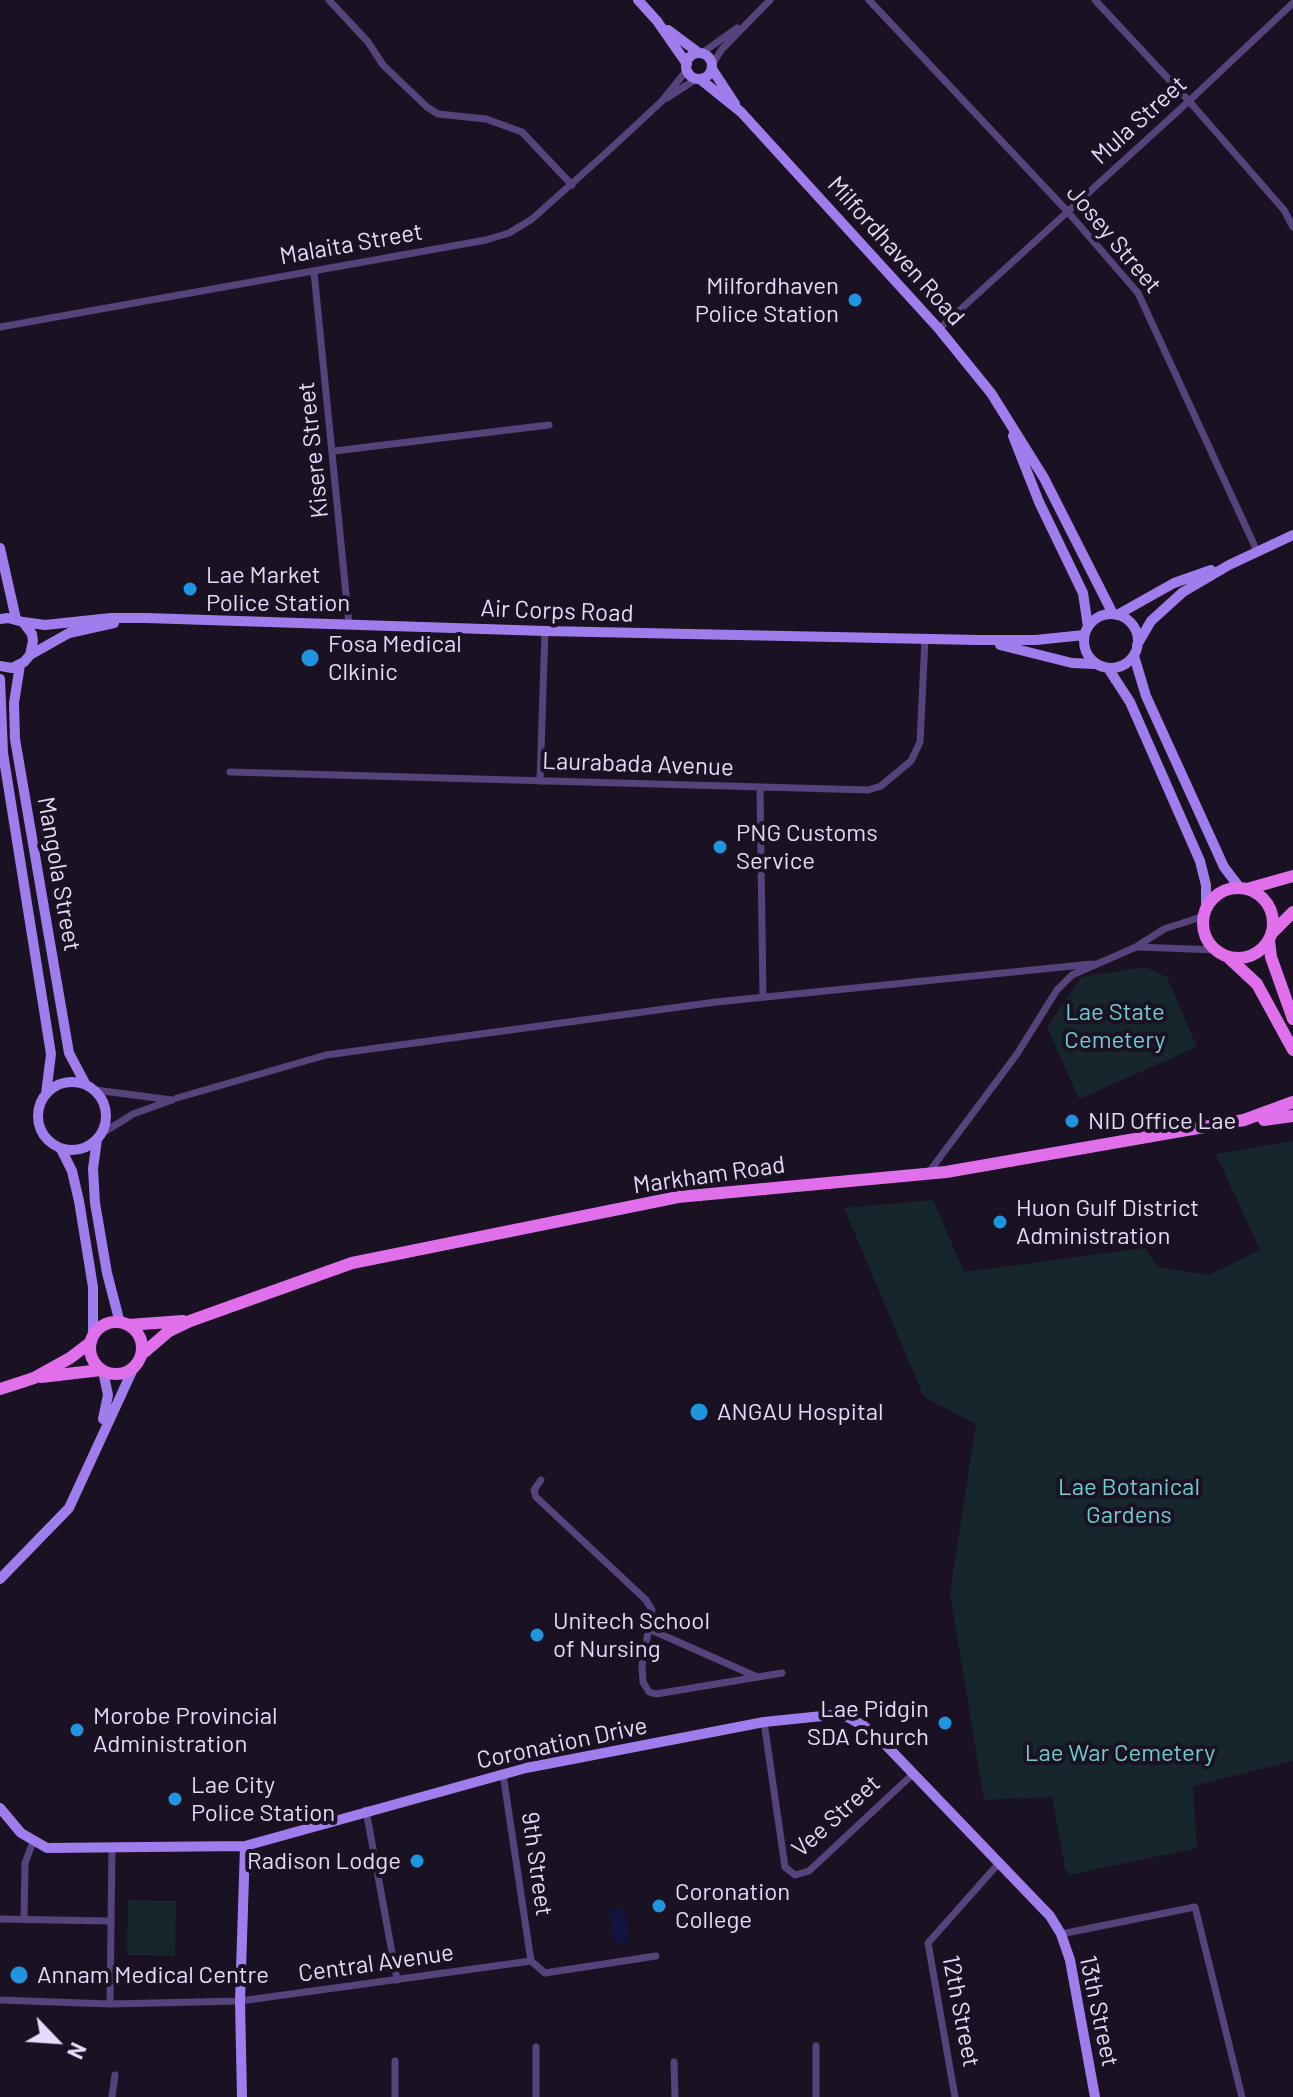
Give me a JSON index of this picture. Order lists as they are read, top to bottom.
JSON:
{
  "streets": {
    "main road": ["Markham Road"],
    "street": [
      "Mula Street",
      "Josey Street",
      "Malaita Street",
      "Milfordhaven Road",
      "Kisere Street",
      "Air Corps Road",
      "Laurabada Avenue",
      "Mangola Street",
      "Coronation Drive",
      "Vee Street",
      "9th Street",
      "Central Avenue",
      "12th Street",
      "13th Street"
    ]
  },
  "crossings": [
    ["Mula Street", "Josey Street"],
    ["Mula Street", "Milfordhaven Road"],
    ["Malaita Street", "Milfordhaven Road"],
    ["Malaita Street", "Kisere Street"],
    ["Milfordhaven Road", "Air Corps Road"],
    ["Kisere Street", "Air Corps Road"],
    ["Air Corps Road", "Laurabada Avenue"],
    ["Air Corps Road", "Mangola Street"],
    ["Coronation Drive", "Vee Street"],
    ["Coronation Drive", "9th Street"],
    ["Coronation Drive", "12th Street"],
    ["Coronation Drive", "13th Street"],
    ["9th Street", "Central Avenue"]
  ],
  "parks": ["Lae State Cemetery", "Lae Botanical Gardens", "Lae War Cemetery"],
  "places": [
    "Milfordhaven Police Station",
    "Lae Market Police Station",
    "Fosa Medical Clkinic",
    "PNG Customs Service",
    "NID Office Lae",
    "Huon Gulf District Administration",
    "ANGAU Hospital",
    "Unitech School of Nursing",
    "Lae Pidgin SDA Church",
    "Morobe Provincial Administration",
    "Lae City Police Station",
    "Radison Lodge",
    "Coronation College",
    "Annam Medical Centre"
  ],
  "north": "bottom right"
}
